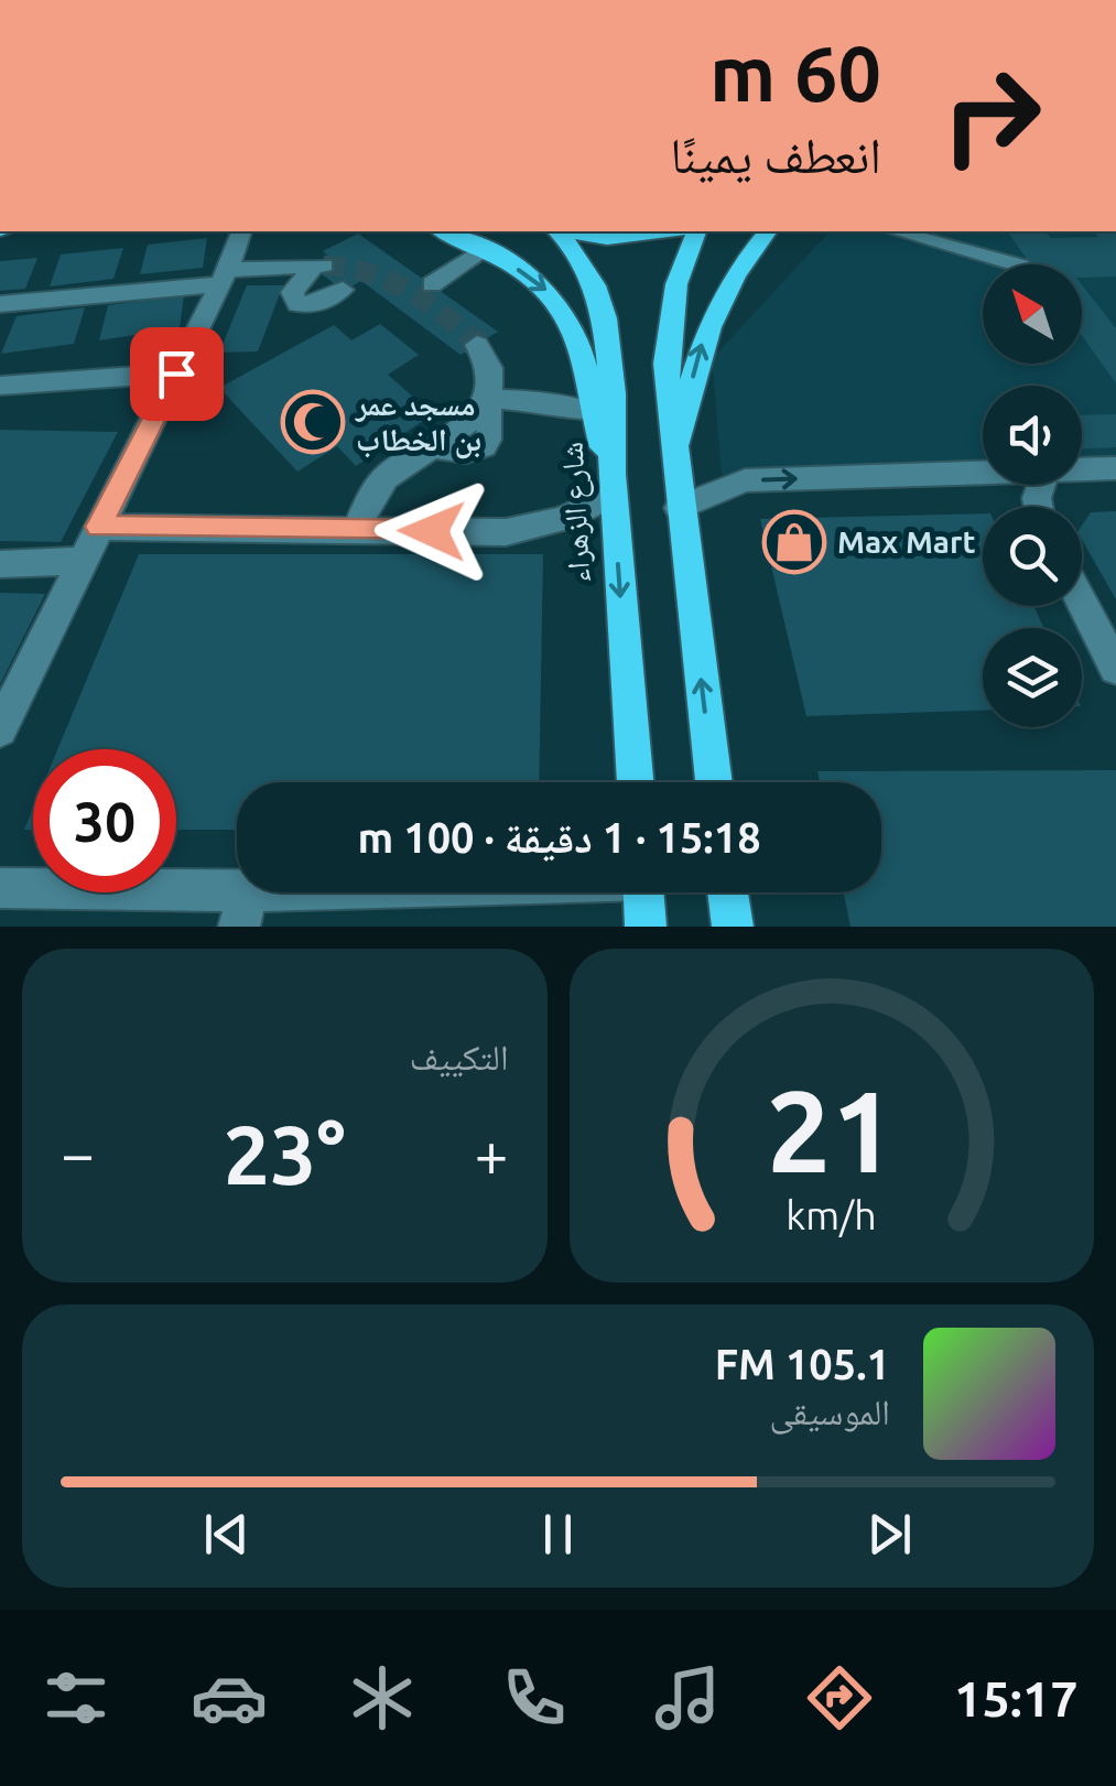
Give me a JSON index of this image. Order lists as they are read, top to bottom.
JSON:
{
  "streets": {
    "main road": ["شارع الزهراء"]
  },
  "places": {
    "mosque": ["مسجد عمر بن الخطاب"],
    "shop": ["Max Mart"]
  },
  "north": "top left",
  "page": {
    "turn": ["60 m", "انعطف يمينًا"],
    "limit": "30",
    "trip": "15:18 · 1 دقيقة · 100 m",
    "tile": "التكييف",
    "heat": ["−", "23°", "+"],
    "song": ["105.1 FM", "الموسيقى"],
    "tabs": "15:17",
    "gauge": ["21", "km/h"]
  }
}
